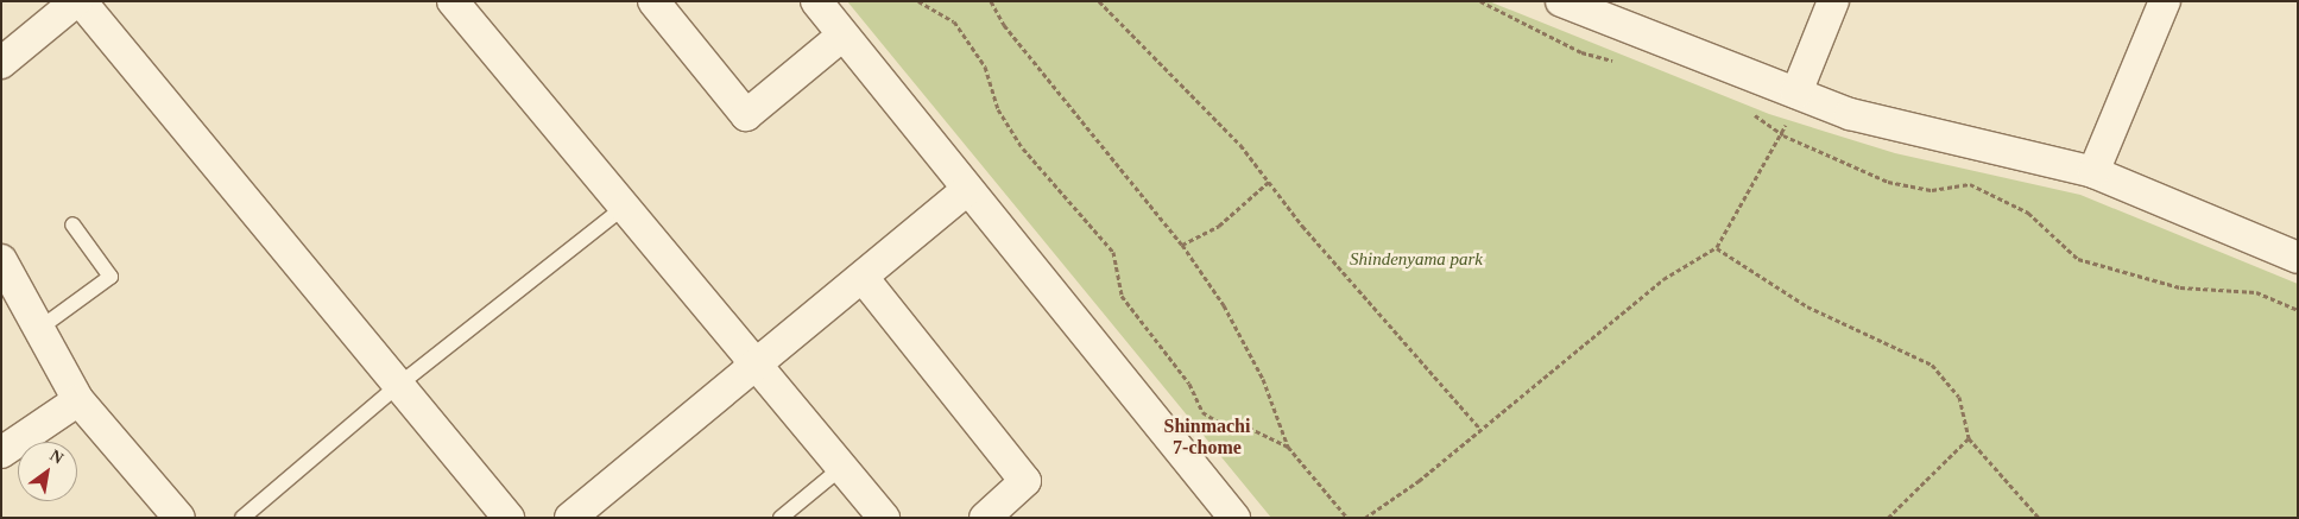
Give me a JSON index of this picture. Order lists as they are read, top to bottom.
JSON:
{
  "districts": ["Shinmachi 7-chome"],
  "parks": ["Shindenyama park"],
  "north": "top right"
}
